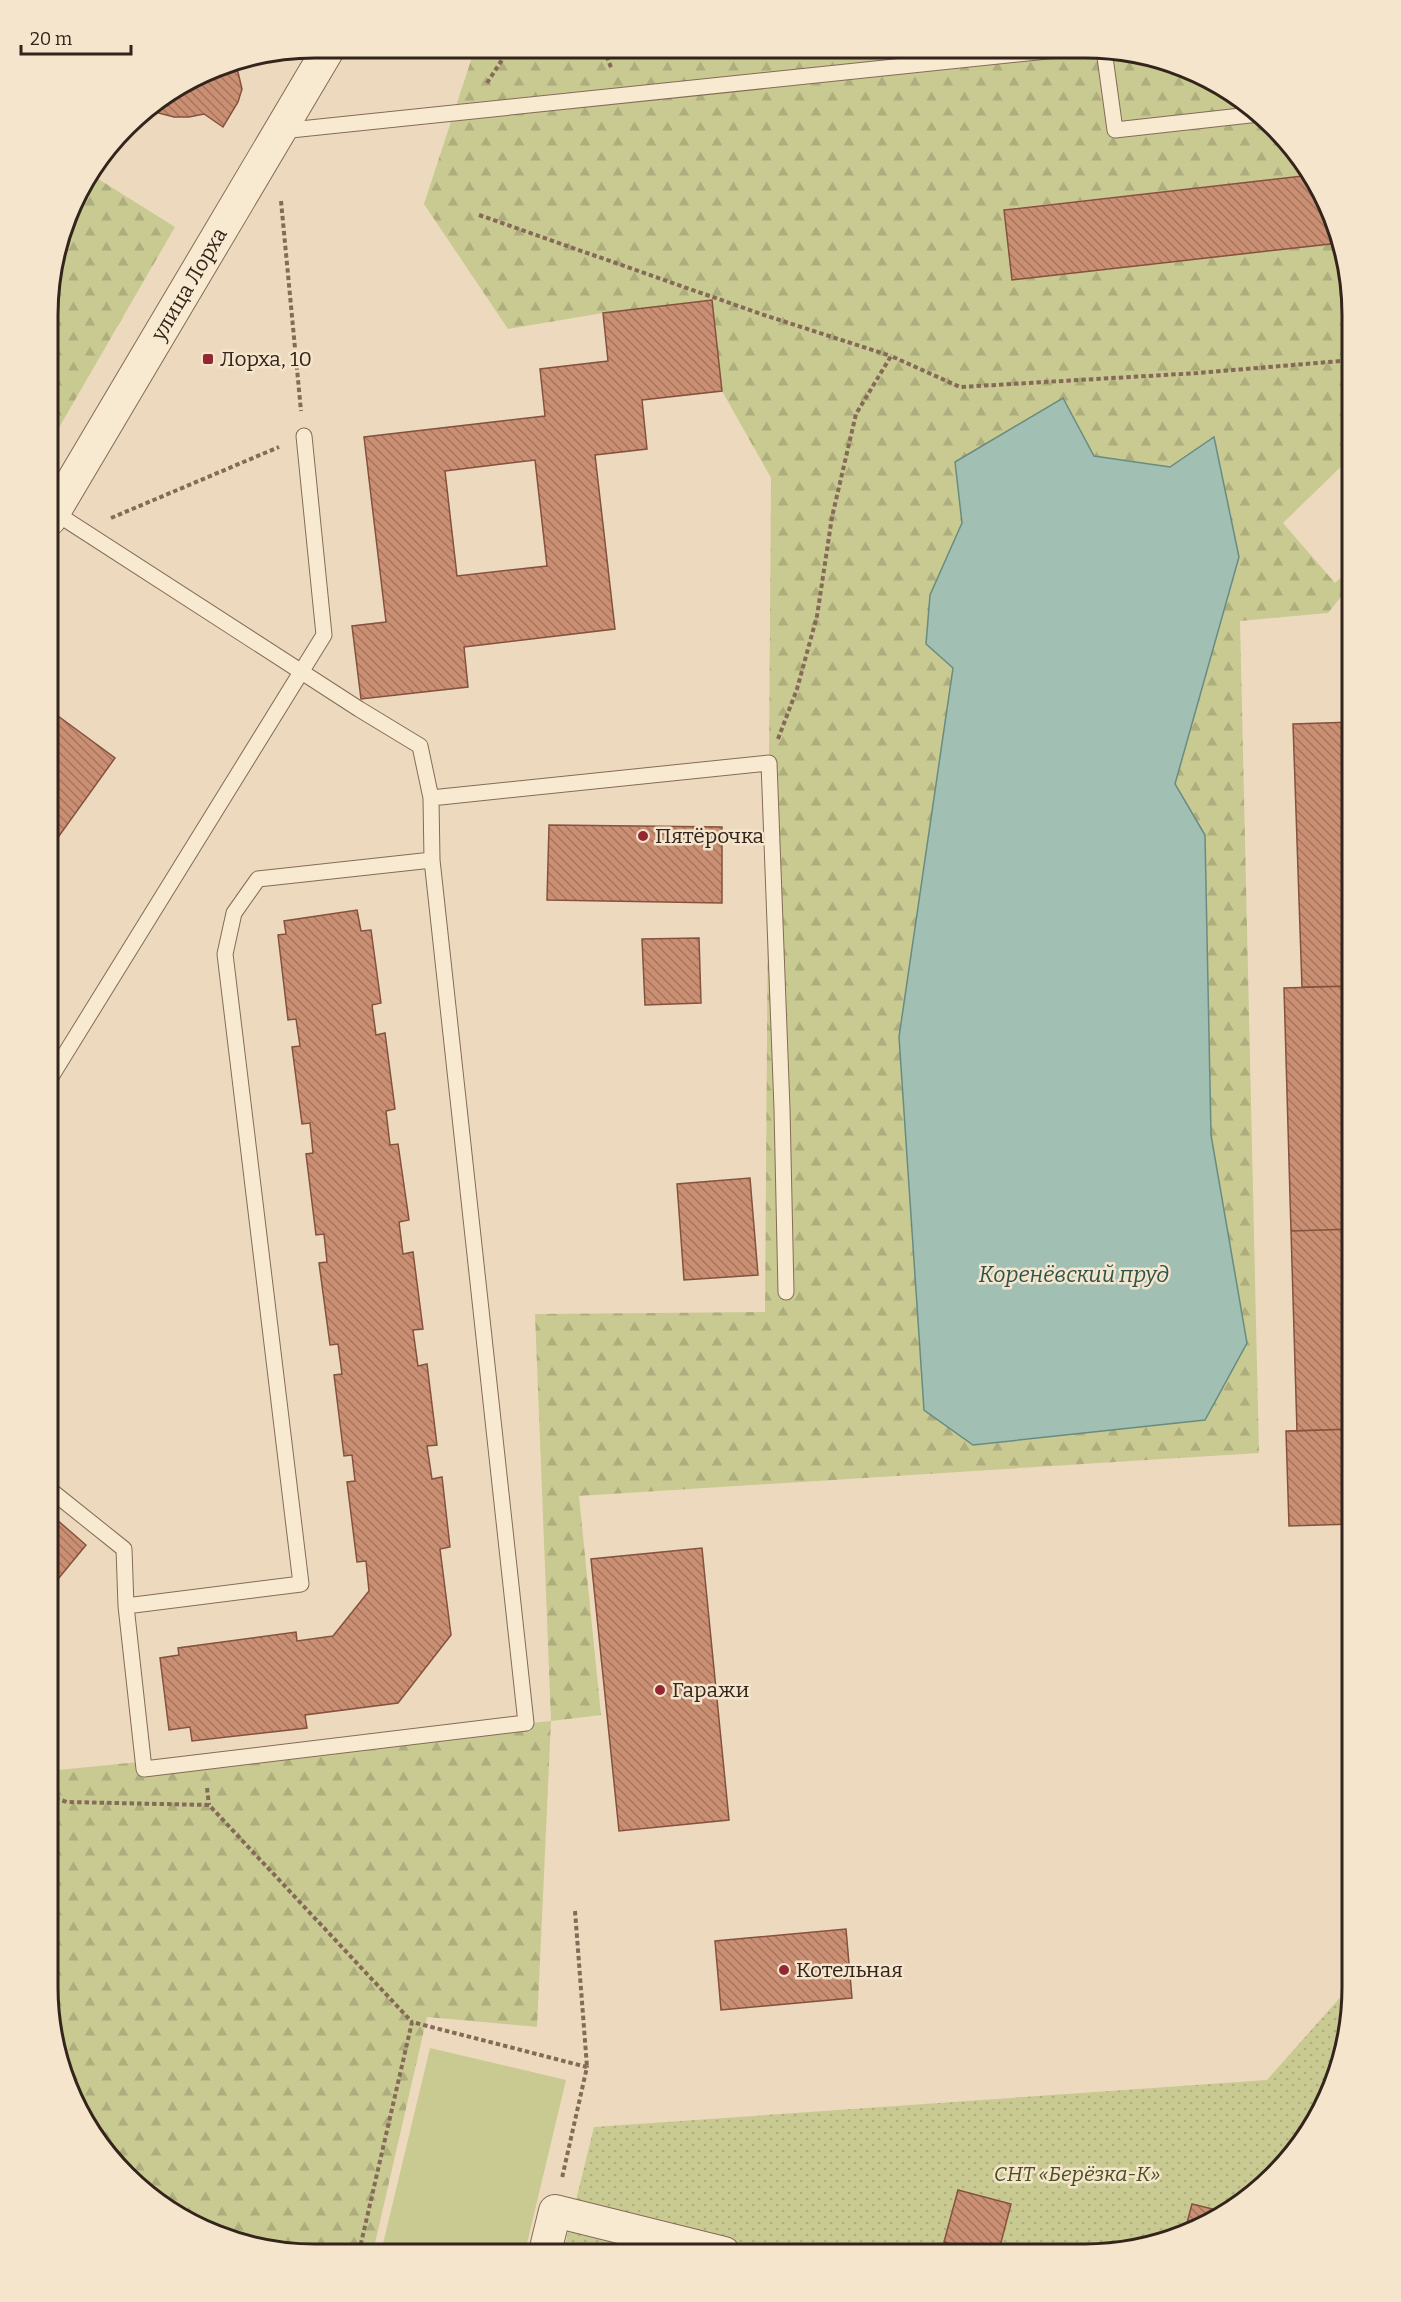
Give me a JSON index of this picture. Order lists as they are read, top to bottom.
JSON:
{
  "streets": {
    "street": ["улица Лорха"]
  },
  "water": ["Коренёвский пруд"],
  "parks": ["СНТ «Берёзка-К»"],
  "places": {
    "transit": ["Лорха, 10"],
    "other": ["Пятёрочка", "Гаражи", "Котельная"]
  },
  "scale_bar": "20 m"
}
